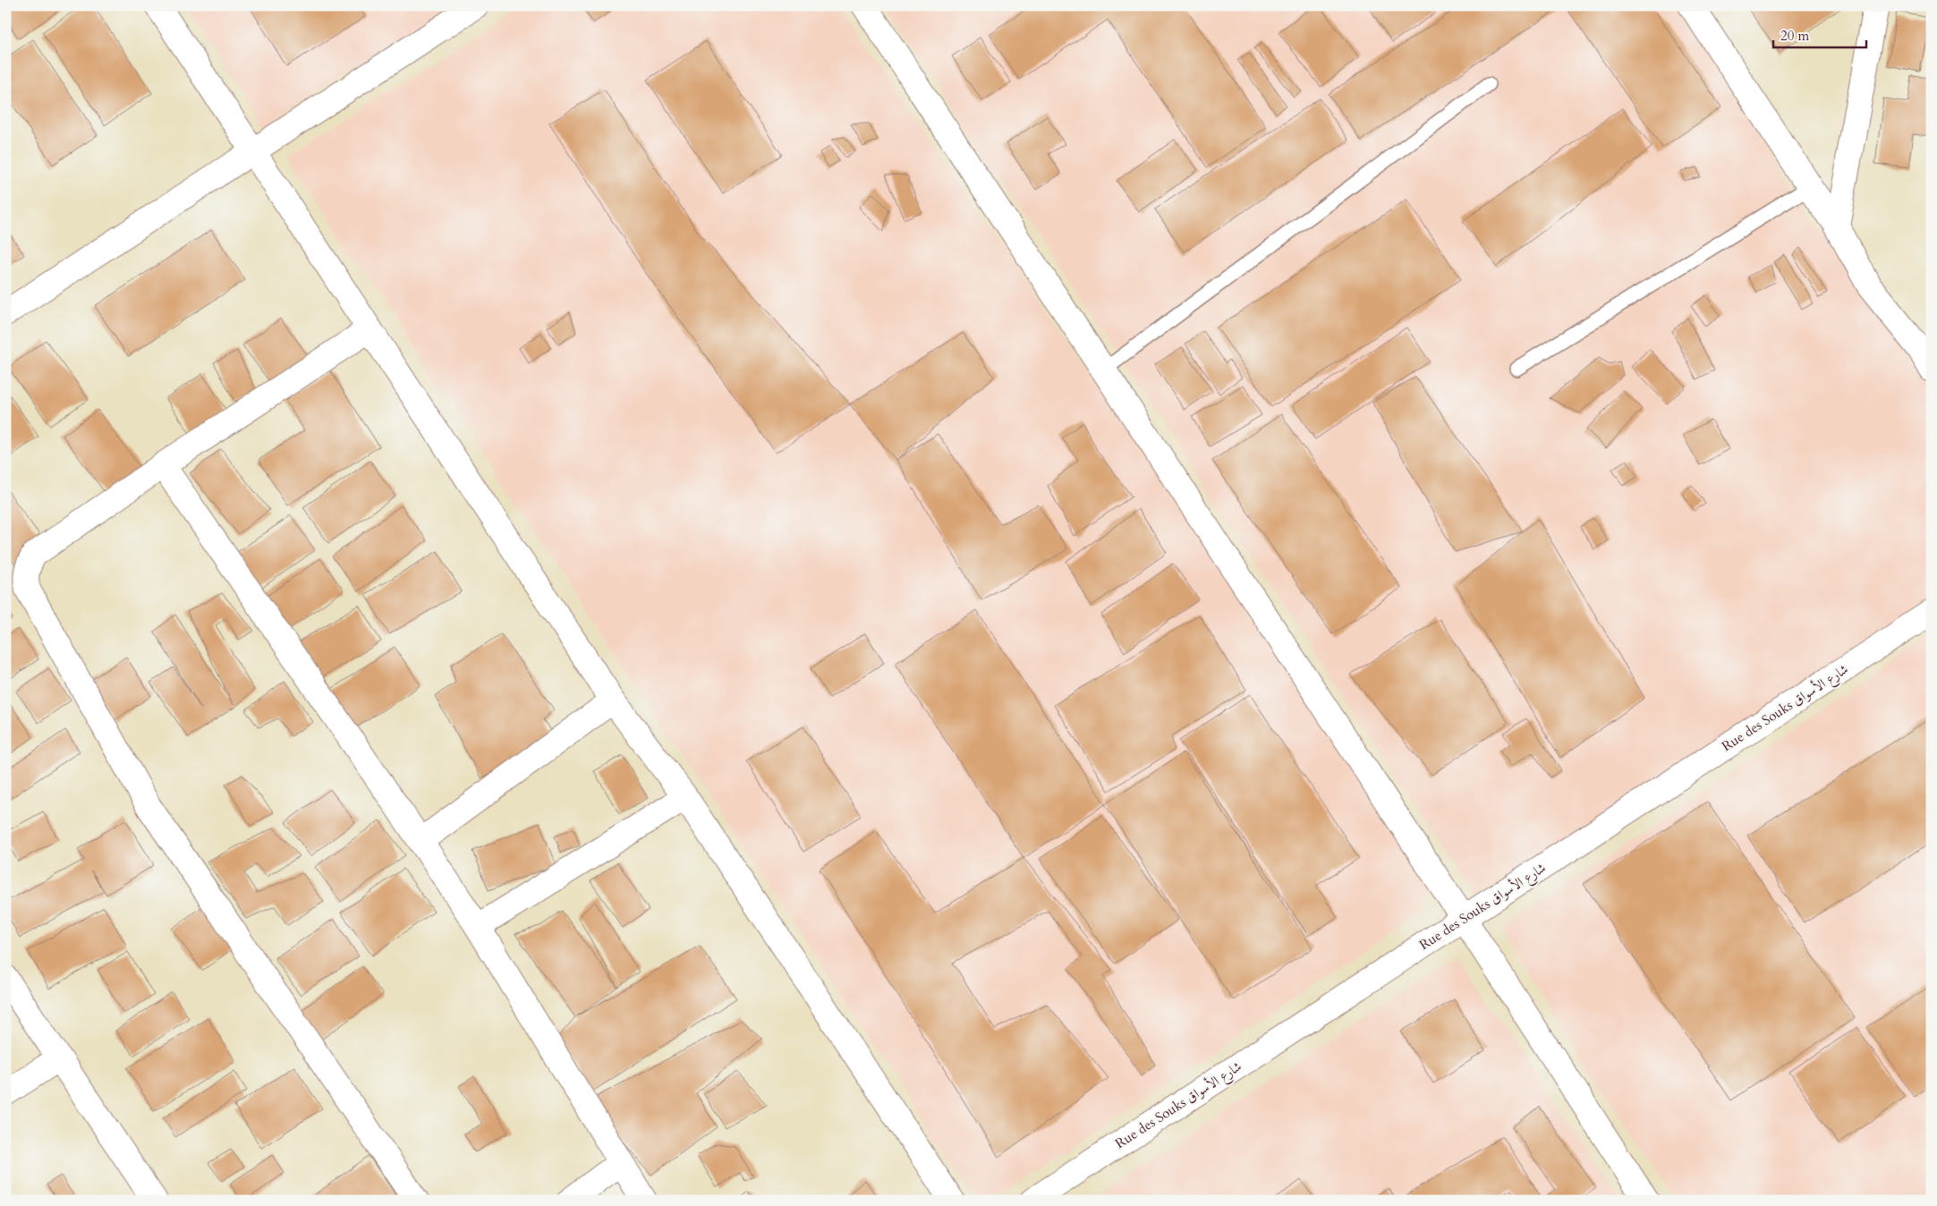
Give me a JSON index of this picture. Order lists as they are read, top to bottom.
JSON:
{
  "streets": {
    "street": ["Rue des Souks شارع الأسواق"]
  },
  "scale_bar": "20 m"
}
